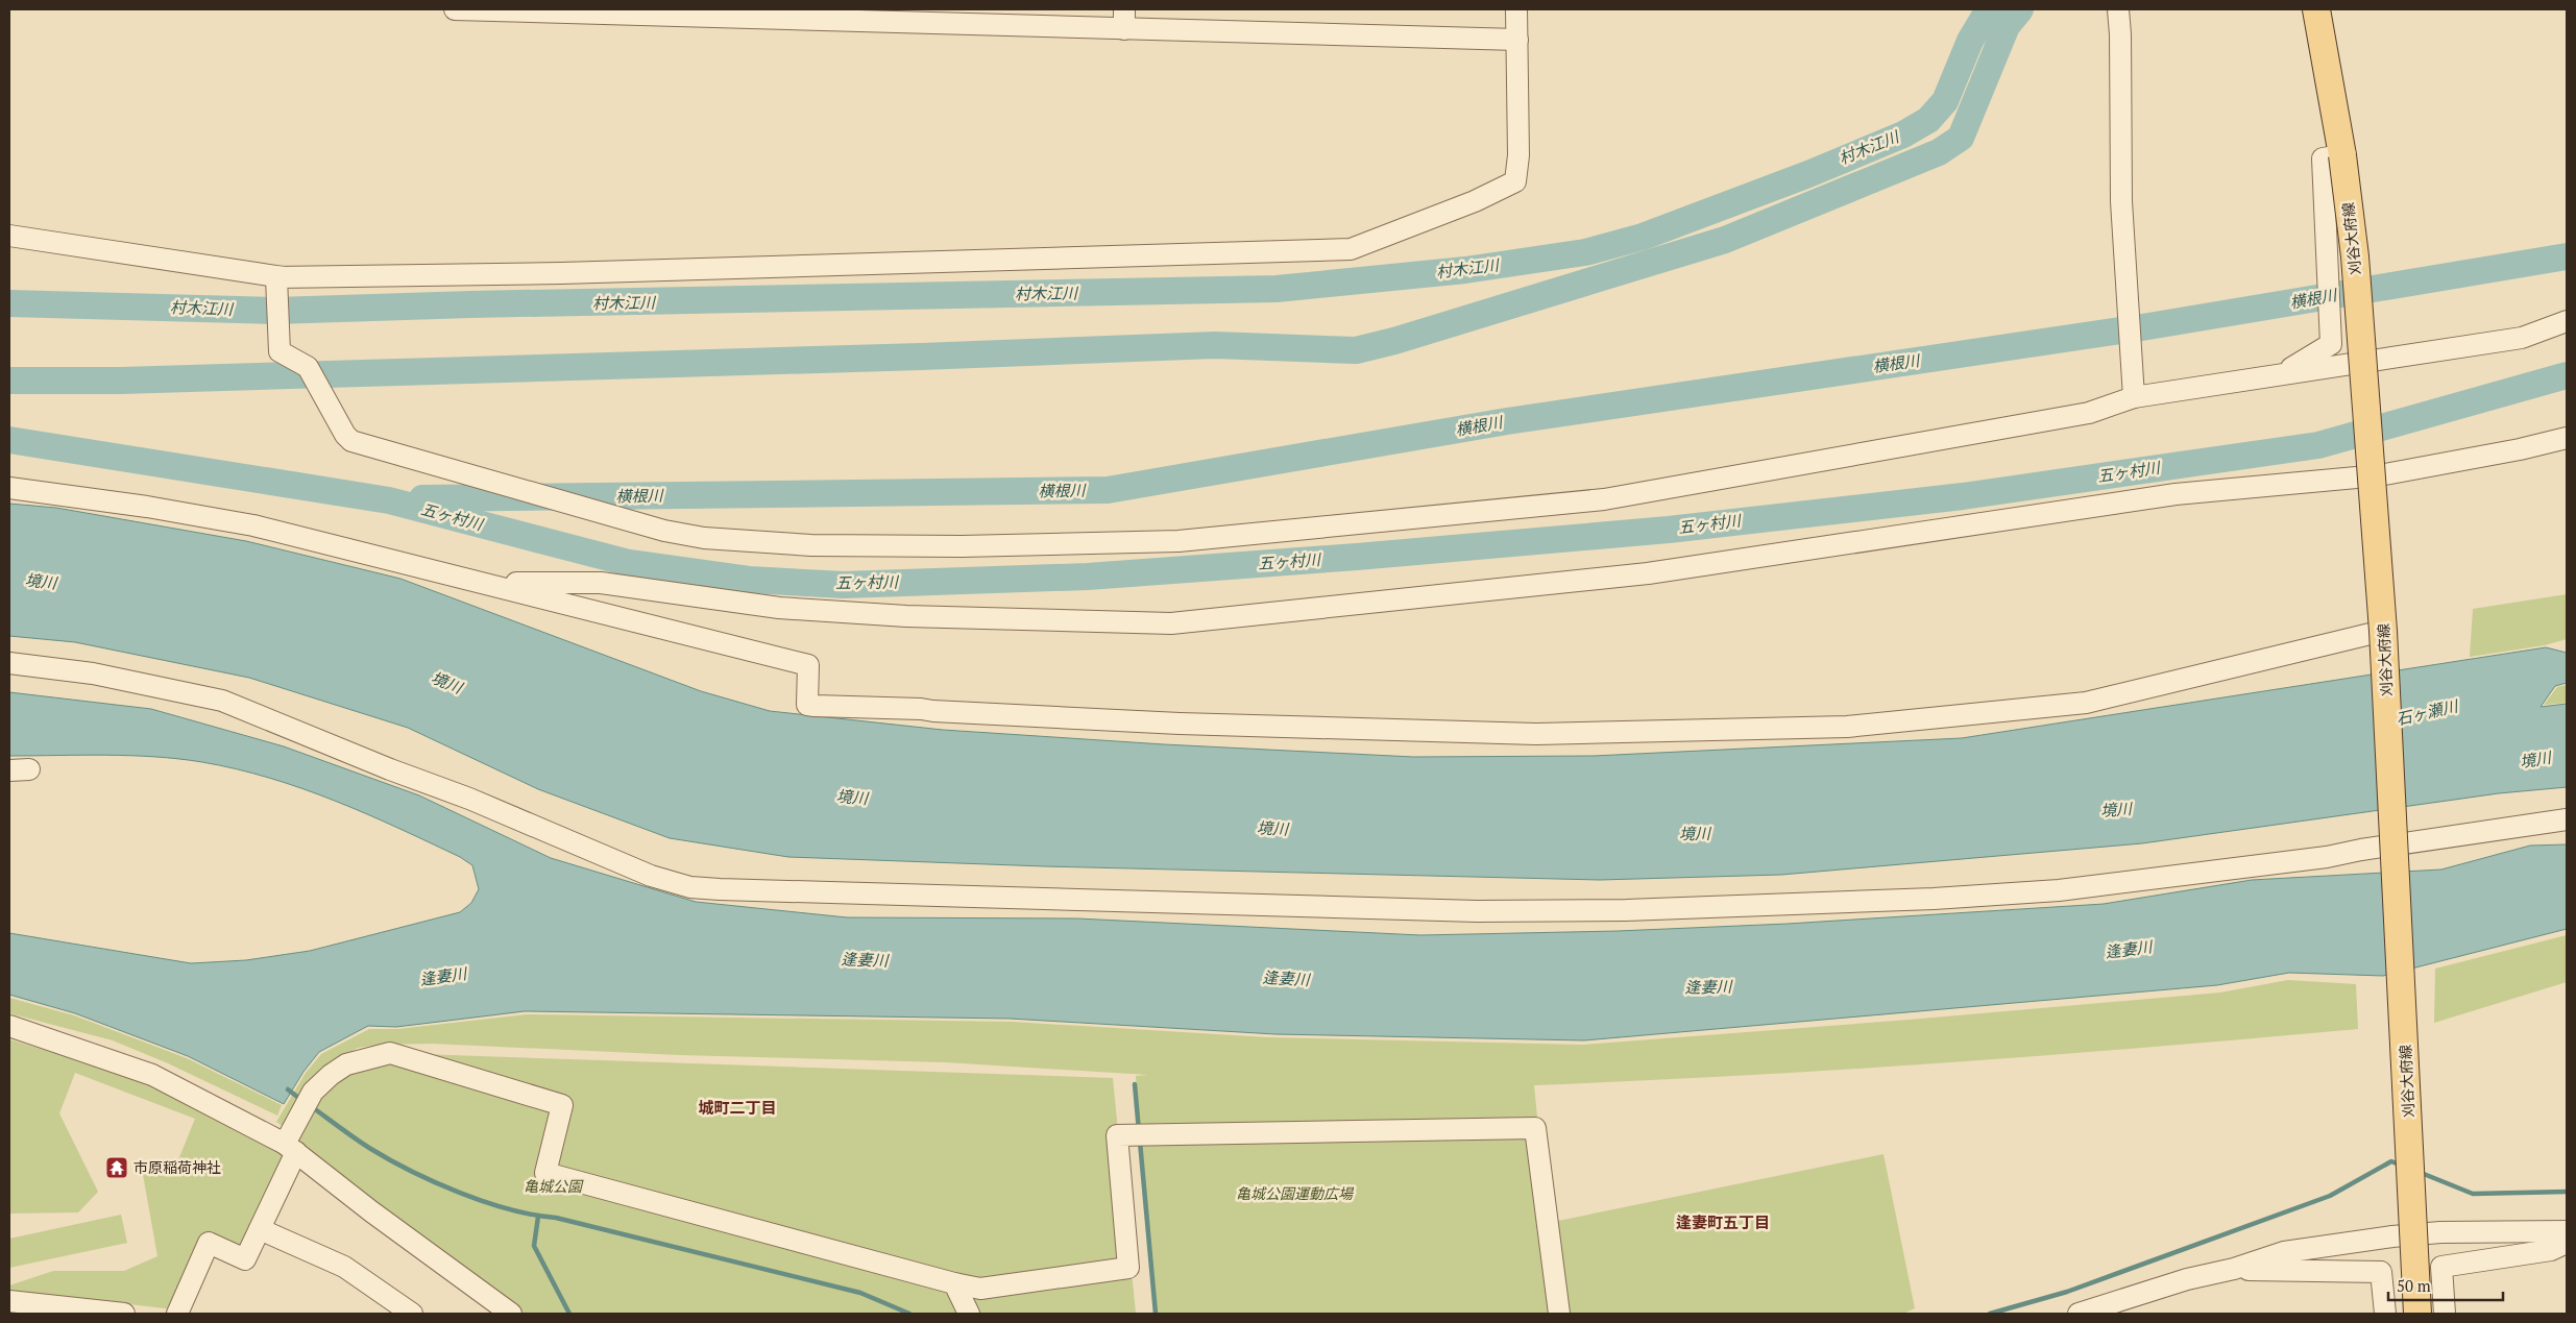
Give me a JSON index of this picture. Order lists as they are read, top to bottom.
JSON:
{
  "streets": {
    "main road": ["刈谷大府線"]
  },
  "districts": ["城町二丁目", "逢妻町五丁目"],
  "water": [
    "村木江川",
    "横根川",
    "五ヶ村川",
    "境川",
    "石ヶ瀬川",
    "逢妻川"
  ],
  "parks": ["亀城公園", "亀城公園運動広場"],
  "places": {
    "temple": ["市原稲荷神社"]
  },
  "scale_bar": "50 m"
}
